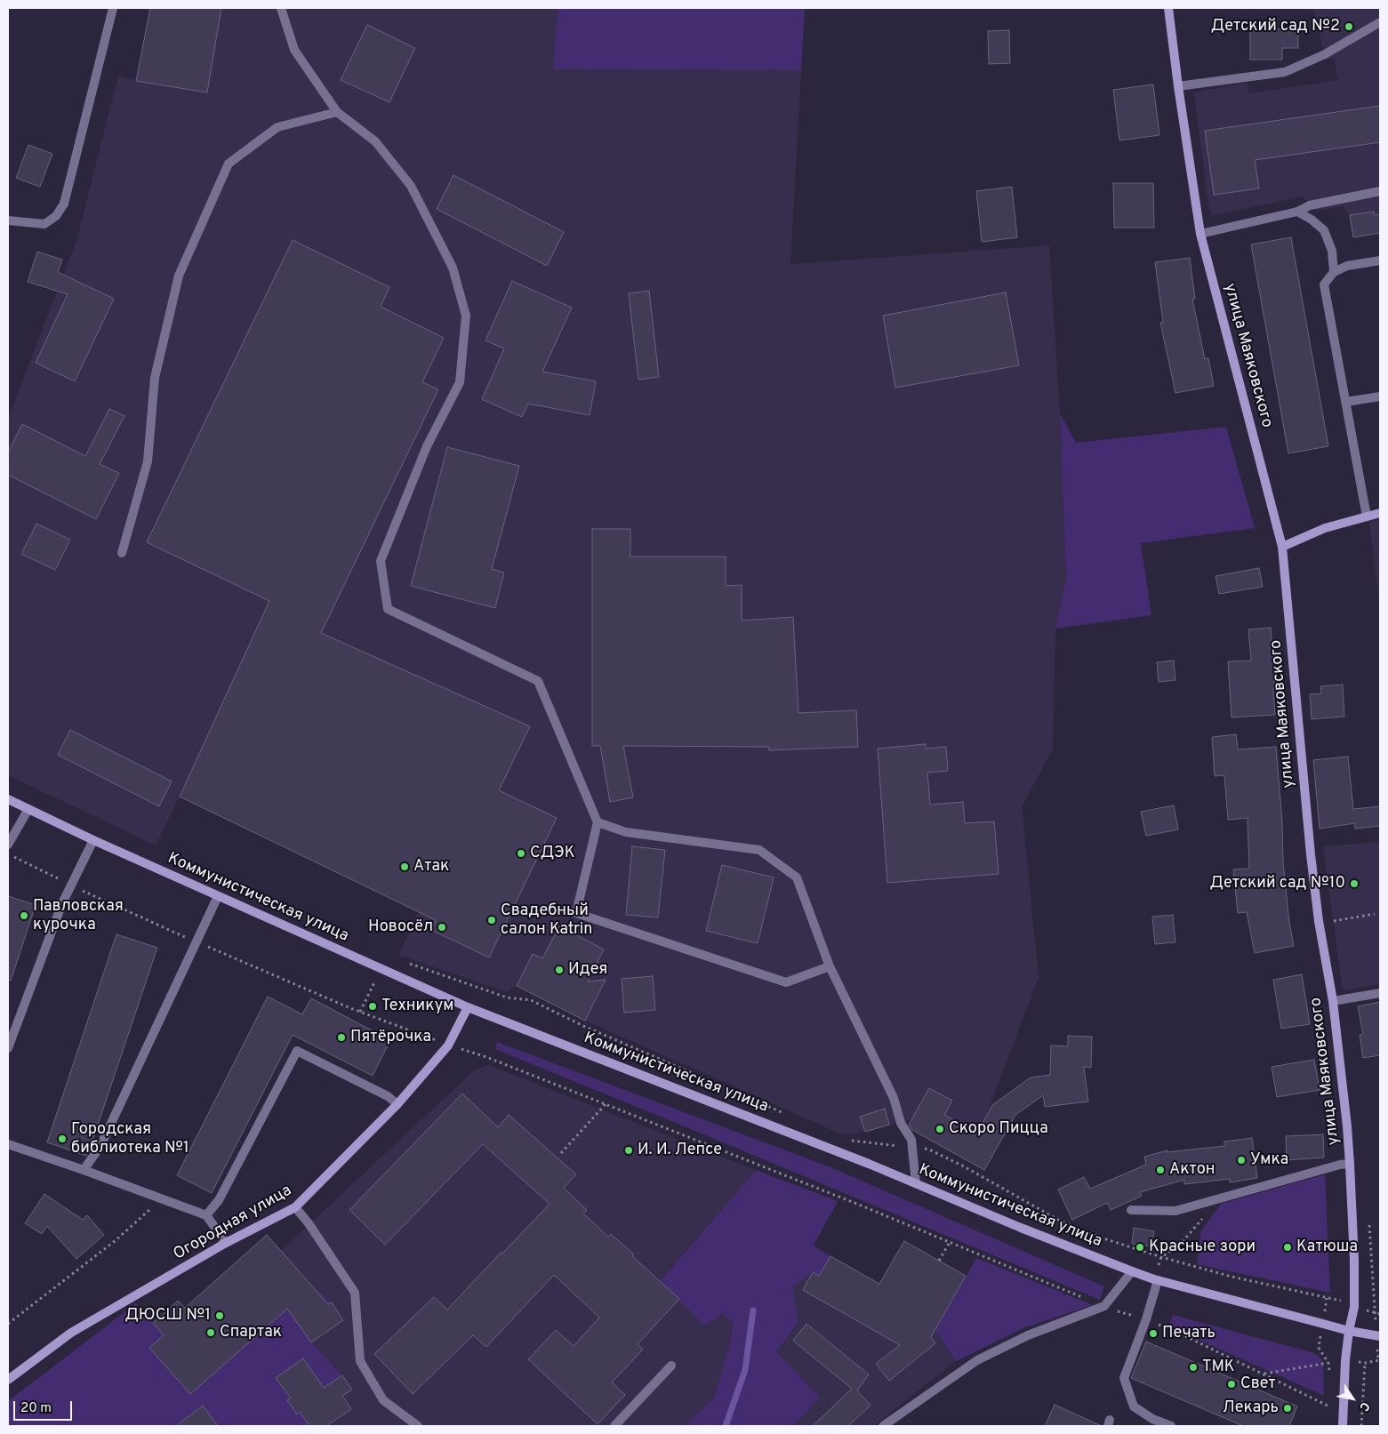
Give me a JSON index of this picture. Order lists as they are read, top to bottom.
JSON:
{
  "streets": {
    "street": ["улица Маяковского", "Коммунистическая улица", "Огородная улица"]
  },
  "crossings": [
    ["улица Маяковского", "Коммунистическая улица"],
    ["Коммунистическая улица", "Огородная улица"]
  ],
  "places": [
    "Детский сад №2",
    "СДЭК",
    "Атак",
    "Детский сад №10",
    "Павловская курочка",
    "Свадебный салон Katrin",
    "Новосёл",
    "Идея",
    "Техникум",
    "Пятёрочка",
    "Скоро Пицца",
    "Городская библиотека №1",
    "И. И. Лепсе",
    "Умка",
    "Актон",
    "Красные зори",
    "Катюша",
    "ДЮСШ №1",
    "Спартак",
    "Печать",
    "ТМК",
    "Свет",
    "Лекарь"
  ],
  "scale_bar": "20 m",
  "north": "bottom right"
}
